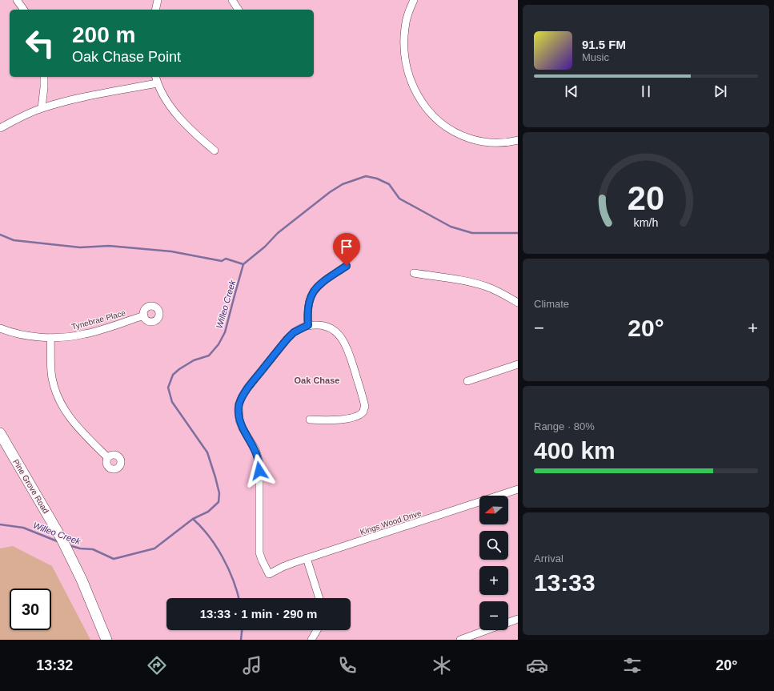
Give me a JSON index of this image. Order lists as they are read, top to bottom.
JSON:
{
  "streets": {
    "main road": ["Pine Grove Road"],
    "street": ["Tynebrae Place", "Kings Wood Drive"]
  },
  "districts": ["Oak Chase"],
  "water": ["Willeo Creek"],
  "north": "left",
  "page": {
    "turn": ["200 m", "Oak Chase Point"],
    "song": ["91.5 FM", "Music"],
    "tile": [
      "Climate",
      ["Range · 80%", "400 km"],
      ["Arrival", "13:33"]
    ],
    "heat": ["−", "20°", "+"],
    "map_buttons": ["+", "−"],
    "limit": "30",
    "trip": "13:33 · 1 min · 290 m",
    "tabs": ["13:32", "20°"],
    "gauge": ["20", "km/h"]
  }
}
